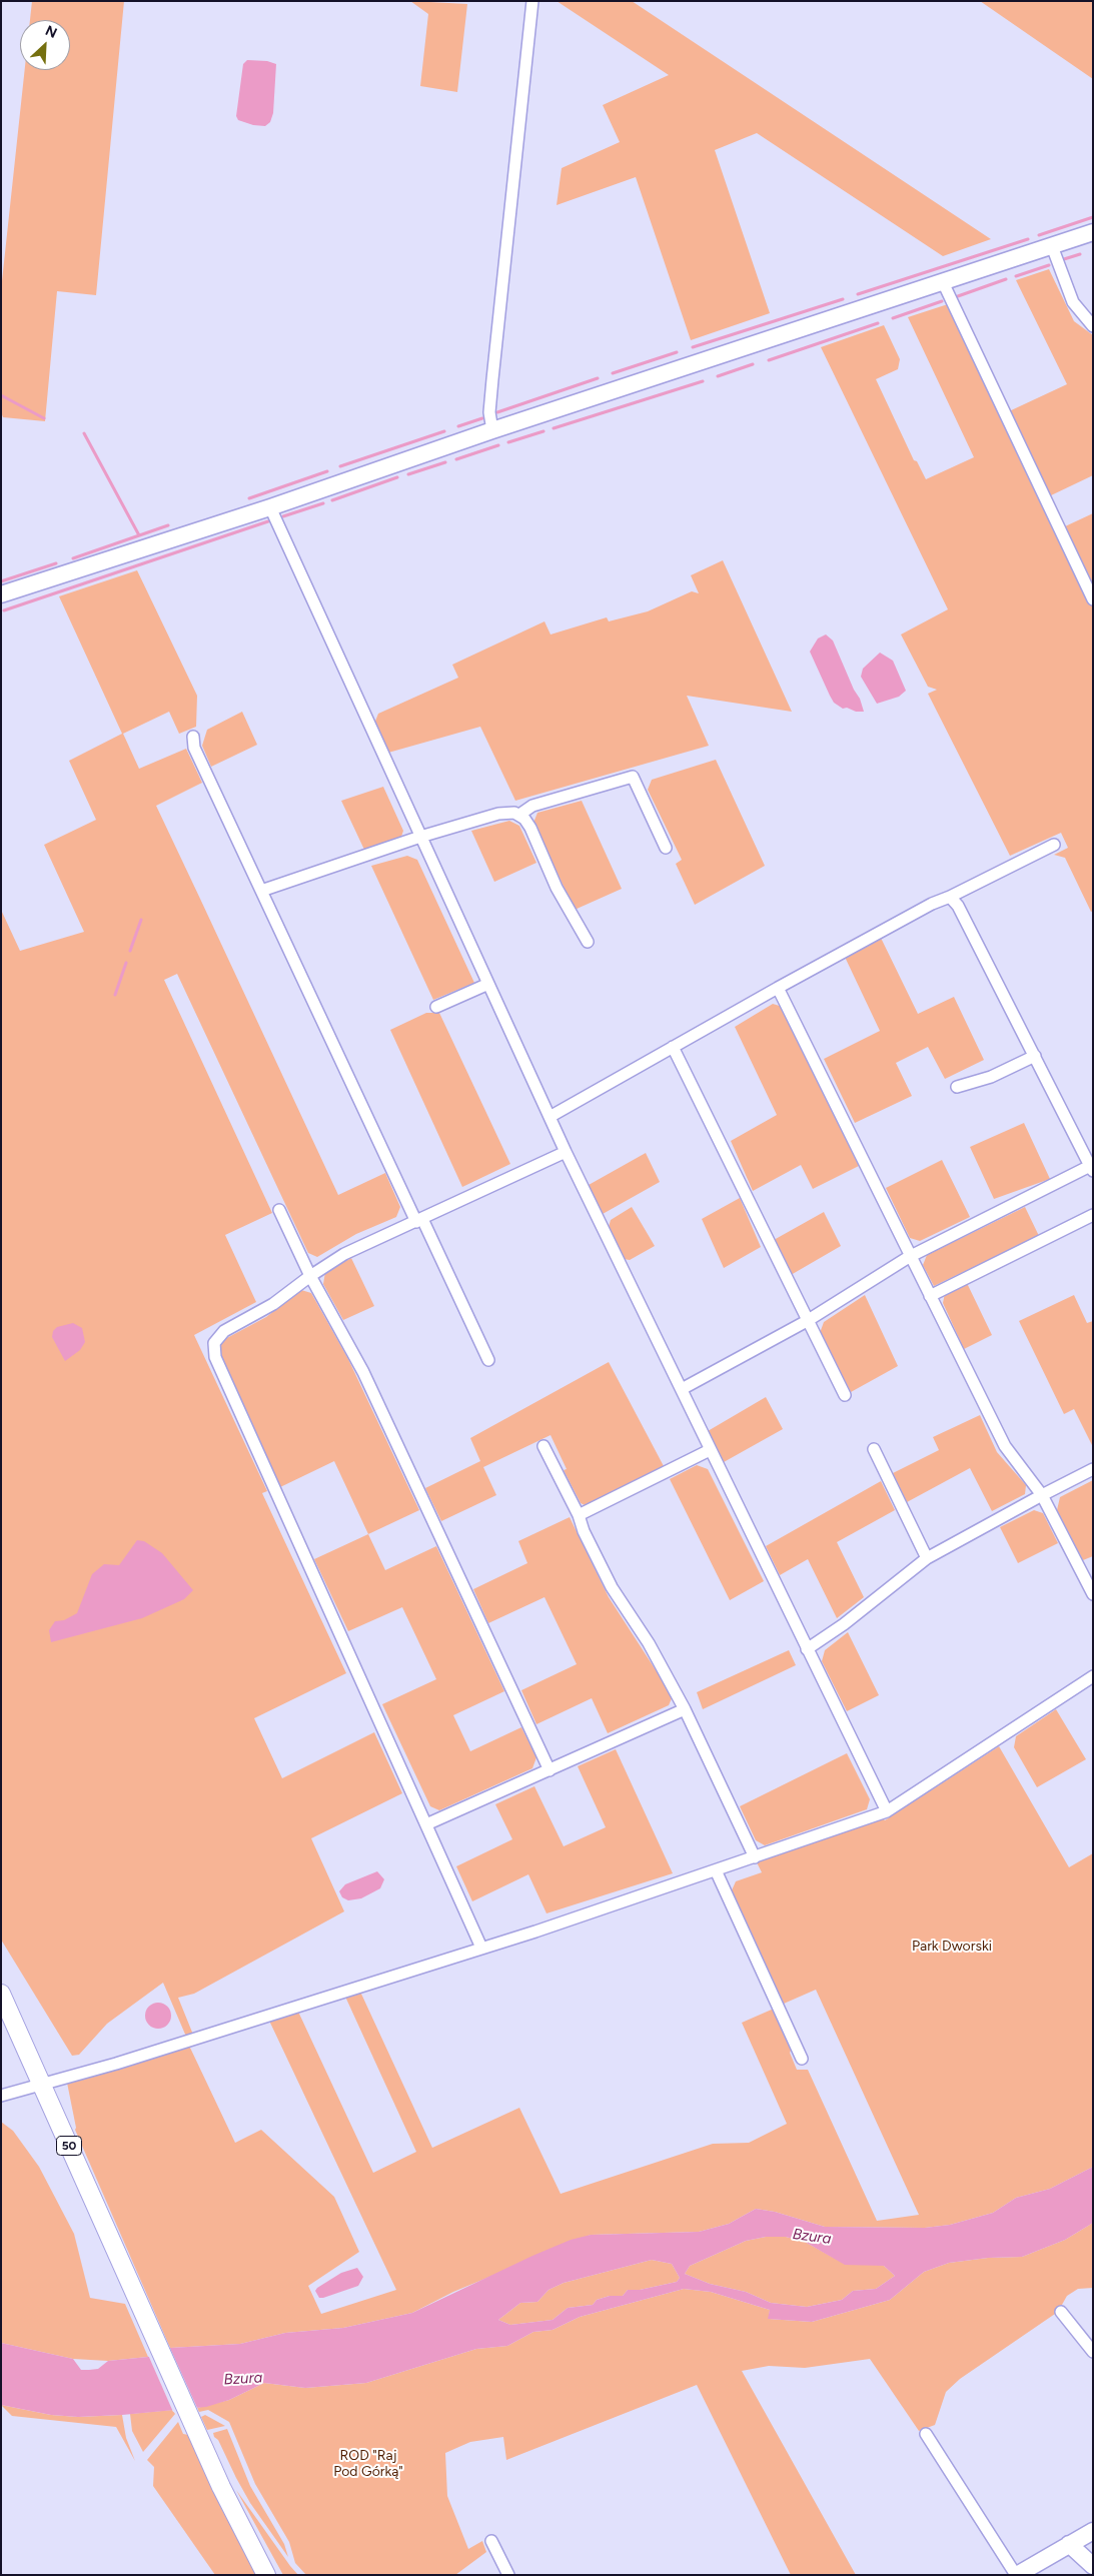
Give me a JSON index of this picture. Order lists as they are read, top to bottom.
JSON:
{
  "streets": {
    "main road": ["50"]
  },
  "water": ["Bzura"],
  "parks": ["Park Dworski", "ROD \"Raj Pod Górką\""],
  "north": "top right"
}
